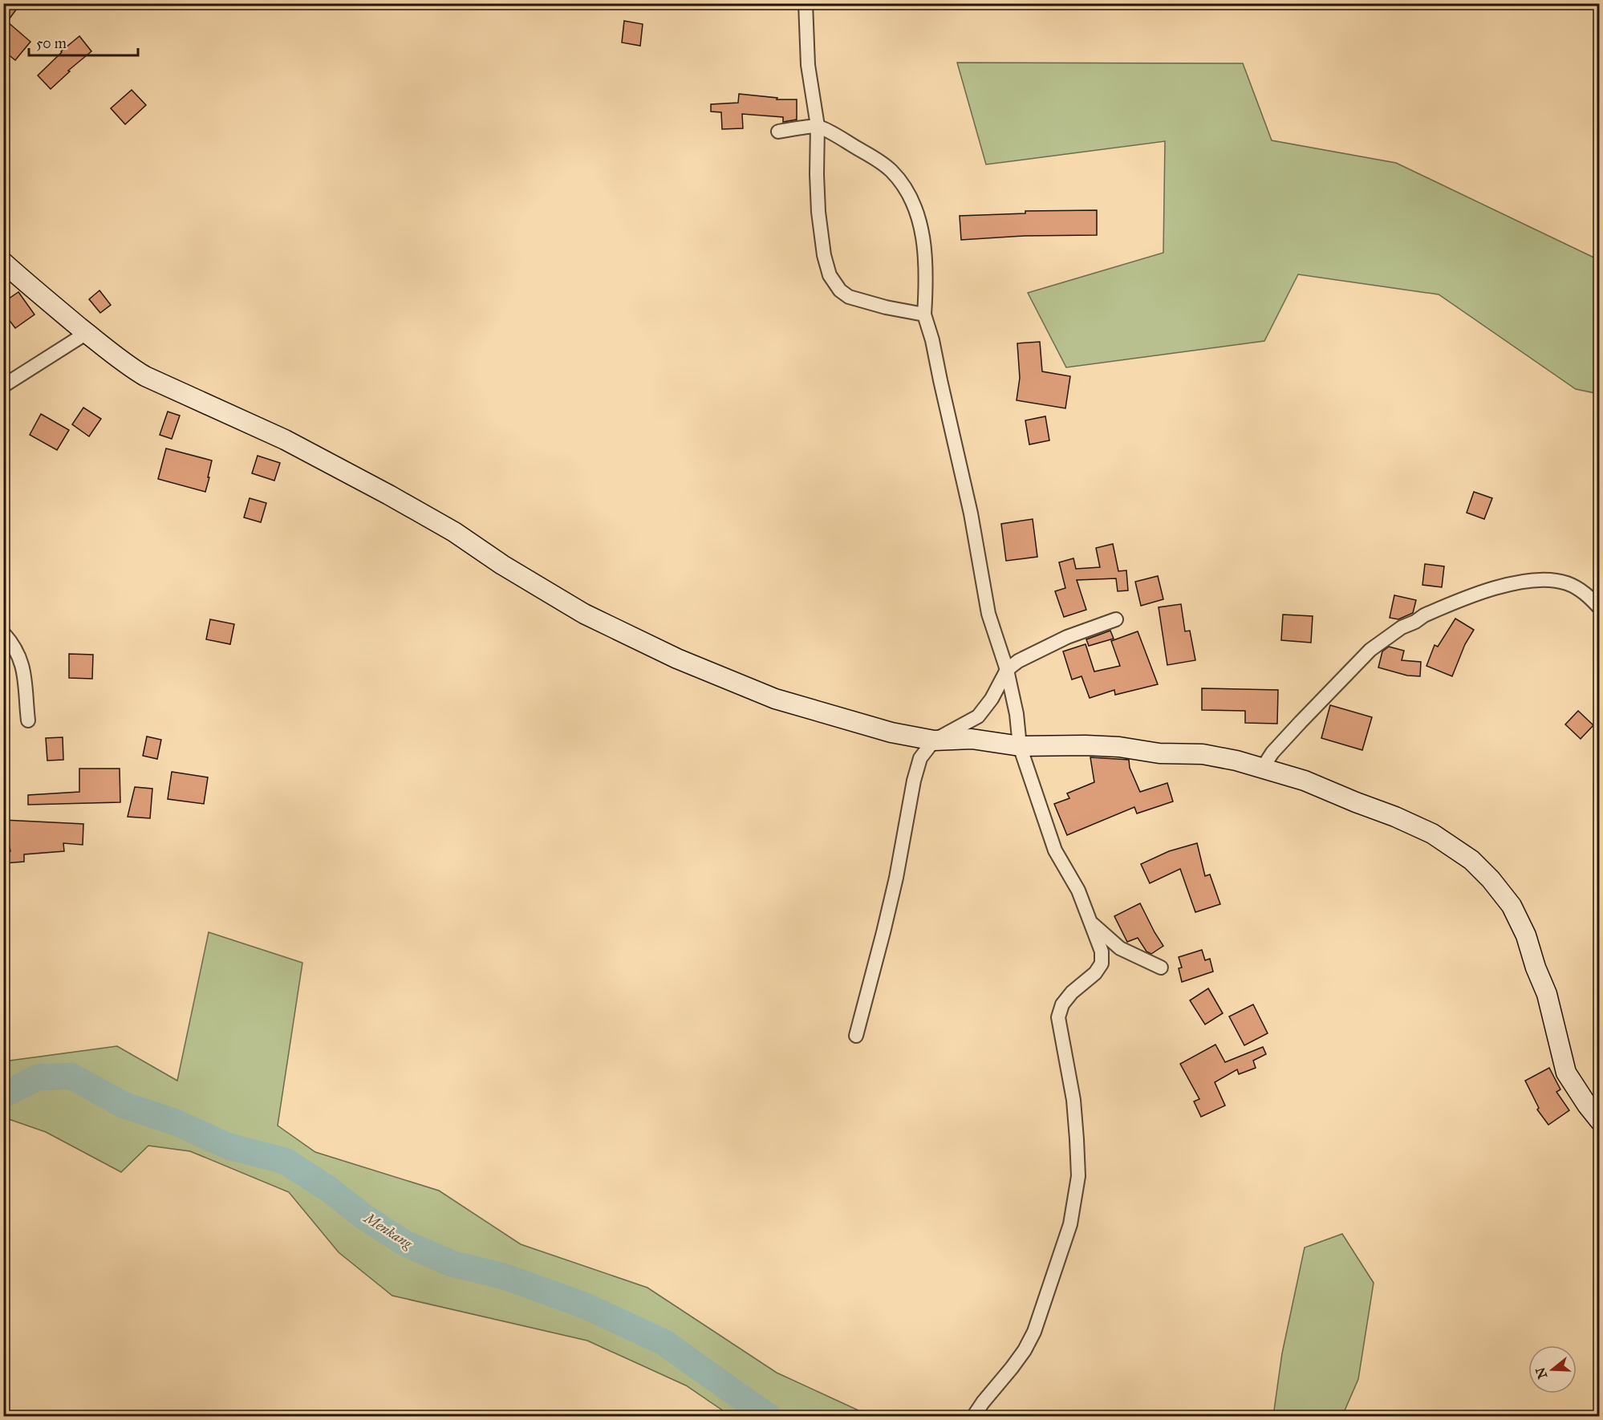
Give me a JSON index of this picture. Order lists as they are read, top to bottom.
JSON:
{
  "water": ["Menkang"],
  "scale_bar": "50 m",
  "north": "left"
}
